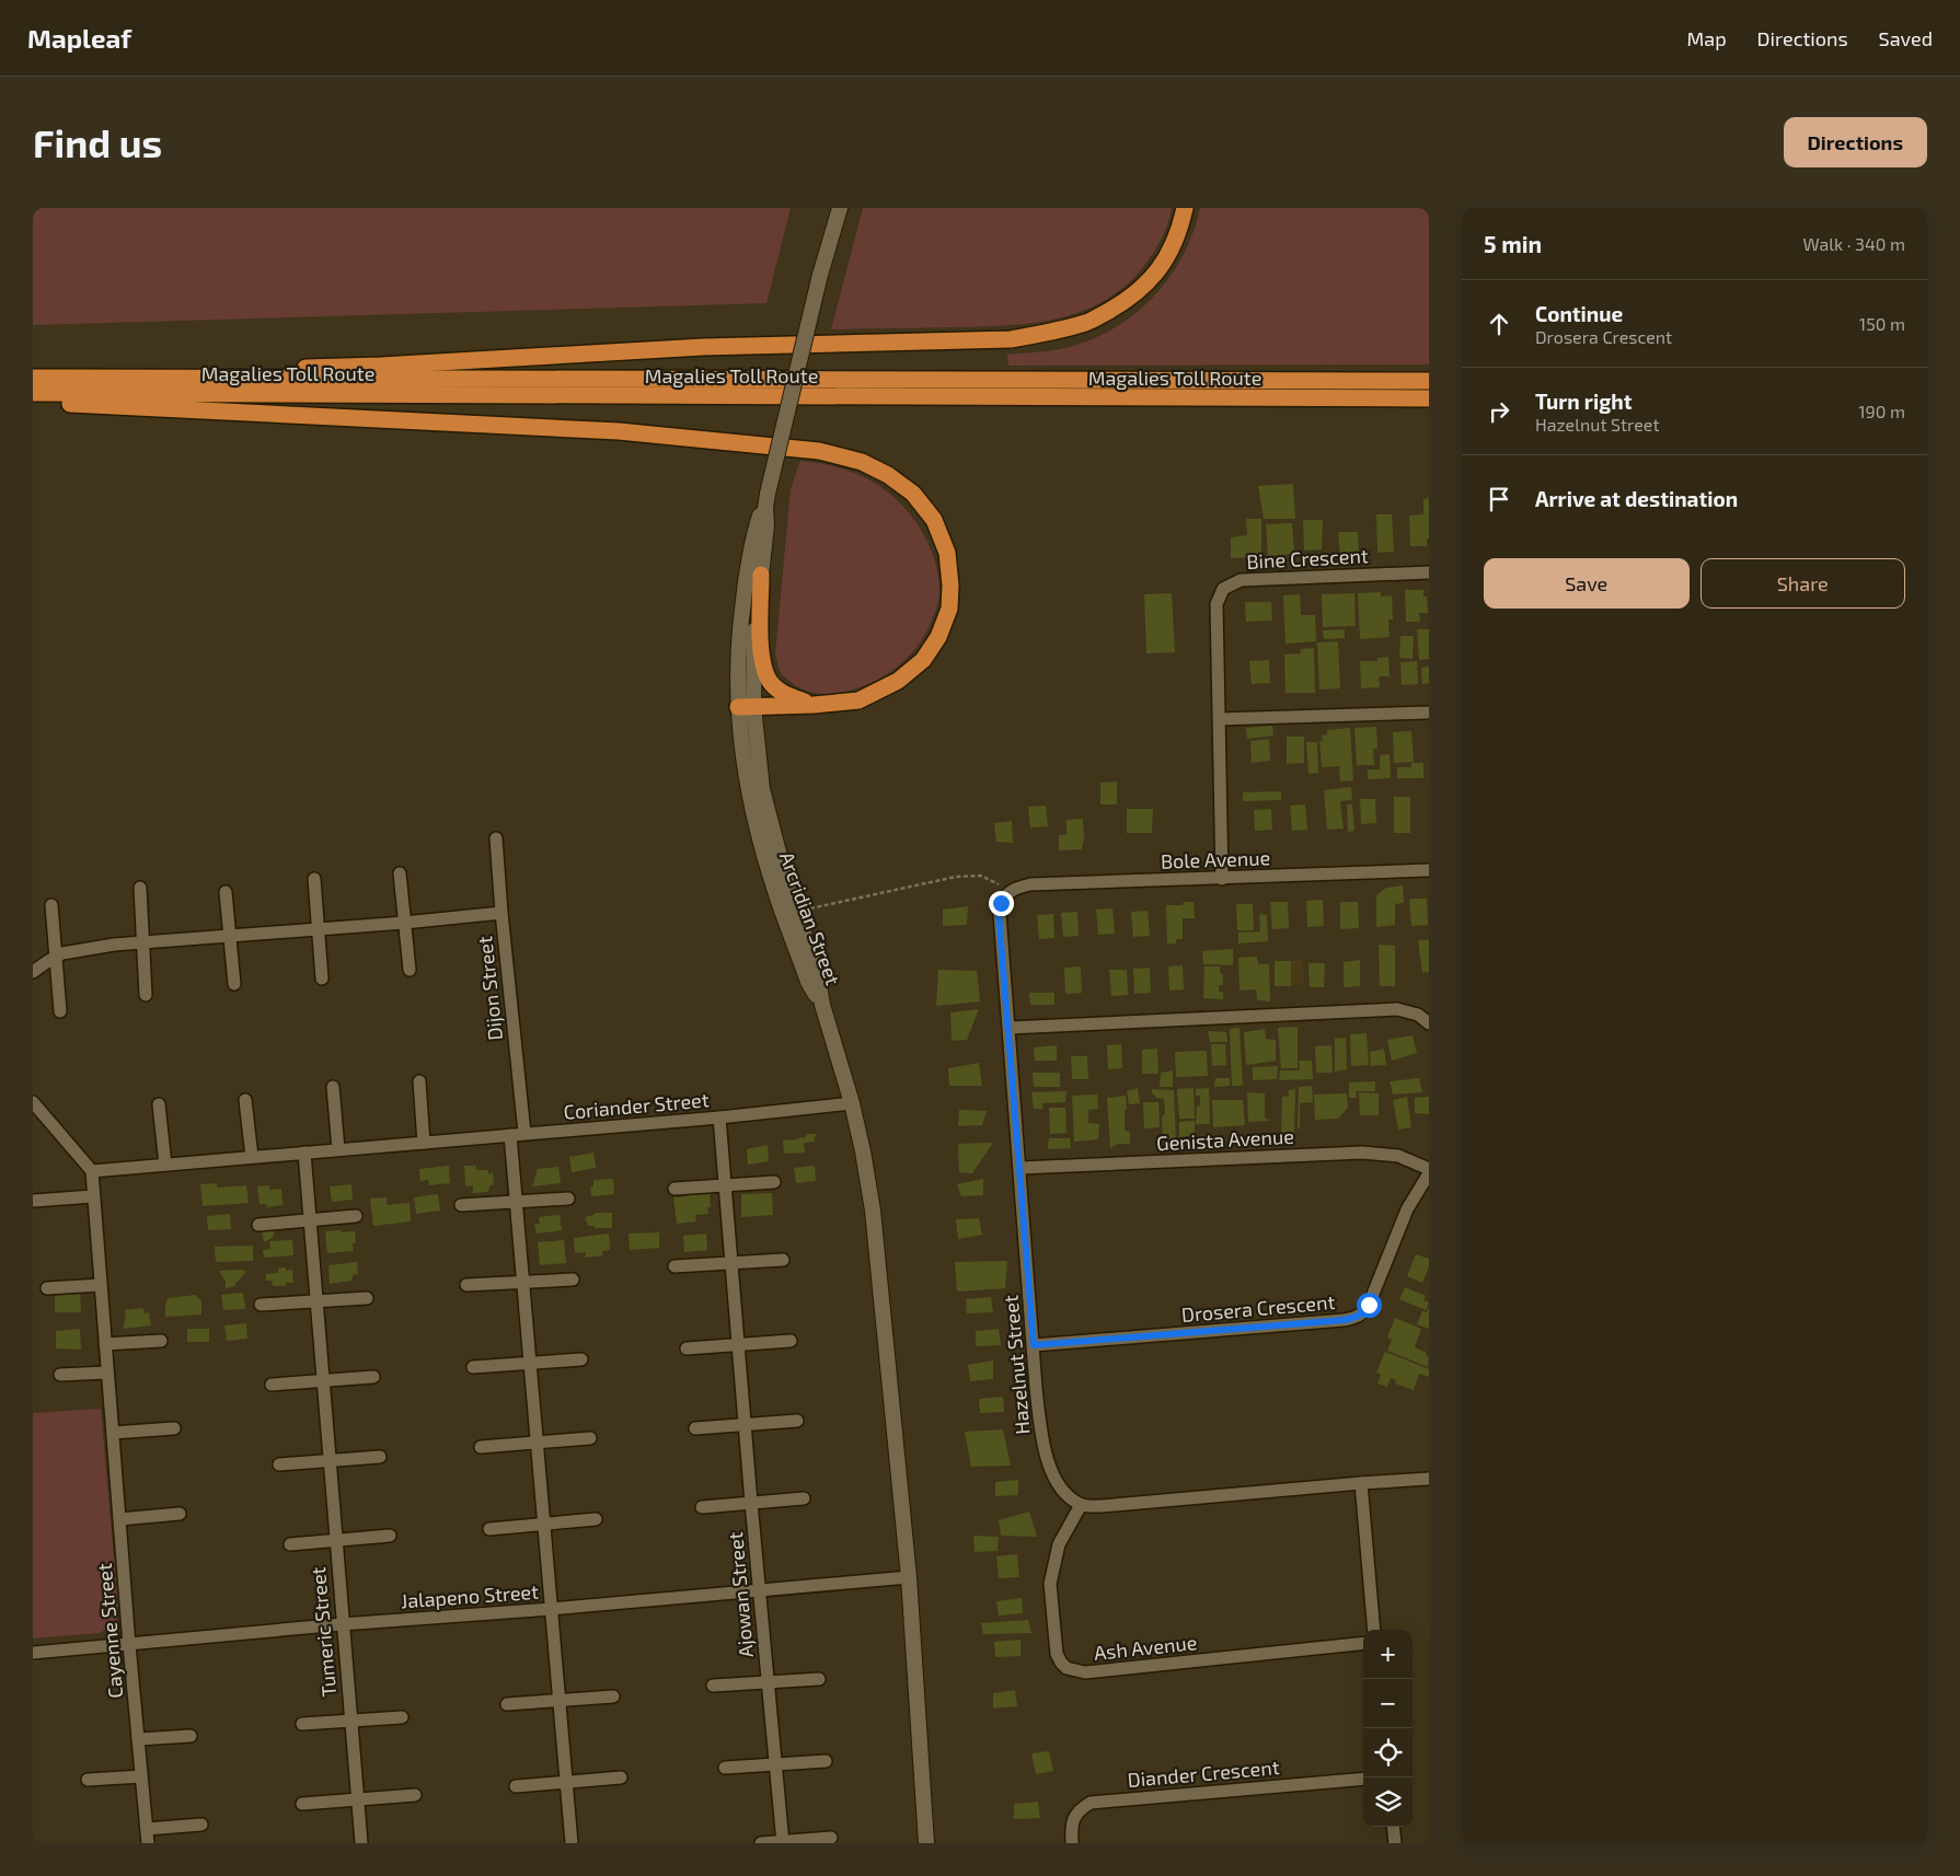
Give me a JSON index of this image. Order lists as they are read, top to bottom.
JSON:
{
  "streets": {
    "highway": ["Magalies Toll Route"],
    "street": [
      "Bine Crescent",
      "Bole Avenue",
      "Arcridian Street",
      "Dijon Street",
      "Coriander Street",
      "Genista Avenue",
      "Drosera Crescent",
      "Hazelnut Street",
      "Ajowan Street",
      "Jalapeno Street",
      "Cayenne Street",
      "Tumeric Street",
      "Ash Avenue",
      "Diander Crescent"
    ]
  },
  "crossings": [
    ["Bine Crescent", "Bole Avenue"],
    ["Bole Avenue", "Hazelnut Street"],
    ["Dijon Street", "Coriander Street"],
    ["Coriander Street", "Ajowan Street"],
    ["Coriander Street", "Cayenne Street"],
    ["Coriander Street", "Tumeric Street"],
    ["Genista Avenue", "Drosera Crescent"],
    ["Genista Avenue", "Hazelnut Street"],
    ["Drosera Crescent", "Hazelnut Street"],
    ["Hazelnut Street", "Ash Avenue"],
    ["Ajowan Street", "Jalapeno Street"],
    ["Jalapeno Street", "Cayenne Street"],
    ["Jalapeno Street", "Tumeric Street"]
  ],
  "page": {
    "header": "Mapleaf",
    "nav": ["Map", "Directions", "Saved"],
    "buttons": [
      "Directions",
      ["Save", "Share"]
    ],
    "title": "Find us",
    "heading": ["5 min", "Walk · 340 m"],
    "list": [
      ["Continue", "Drosera Crescent", "150 m"],
      ["Turn right", "Hazelnut Street", "190 m"],
      "Arrive at destination"
    ],
    "map_buttons": ["+", "−"]
  }
}
